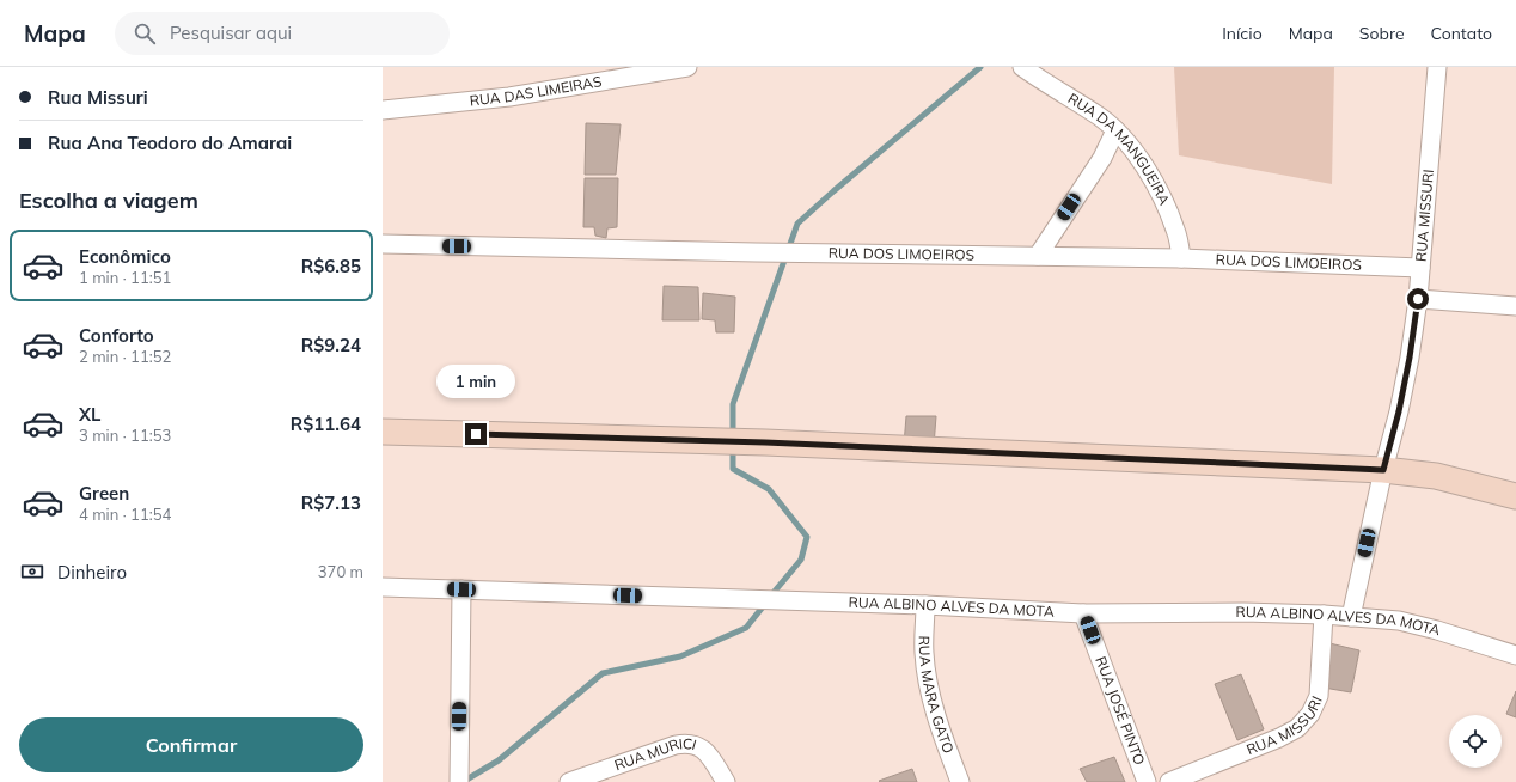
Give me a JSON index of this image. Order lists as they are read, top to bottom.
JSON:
{
  "streets": {
    "street": [
      "RUA DAS LIMEIRAS",
      "RUA DA MANGUEIRA",
      "RUA MISSURI",
      "RUA DOS LIMOEIROS",
      "RUA ALBINO ALVES DA MOTA",
      "RUA MARA GATO",
      "RUA JOSÉ PINTO",
      "RUA MURICI"
    ]
  },
  "crossings": [
    ["RUA DA MANGUEIRA", "RUA DOS LIMOEIROS"],
    ["RUA MISSURI", "RUA DOS LIMOEIROS"],
    ["RUA MISSURI", "RUA ALBINO ALVES DA MOTA"],
    ["RUA ALBINO ALVES DA MOTA", "RUA MARA GATO"],
    ["RUA ALBINO ALVES DA MOTA", "RUA JOSÉ PINTO"]
  ],
  "page": {
    "header": "Mapa",
    "search": "Pesquisar aqui",
    "nav": [
      "Início",
      "Mapa",
      "Sobre",
      "Contato"
    ],
    "banner": ["Rua Missuri", "Rua Ana Teodoro do Amarai"],
    "heading": "Escolha a viagem",
    "list": [
      {
        "name": "Econômico",
        "note": "1 min · 11:51",
        "value": "R$6.85"
      },
      {
        "name": "Conforto",
        "note": "2 min · 11:52",
        "value": "R$9.24"
      },
      {
        "name": "XL",
        "note": "3 min · 11:53",
        "value": "R$11.64"
      },
      {
        "name": "Green",
        "note": "4 min · 11:54",
        "value": "R$7.13"
      }
    ],
    "bubble": "1 min",
    "pay": ["Dinheiro", "370 m"],
    "buttons": "Confirmar"
  }
}
